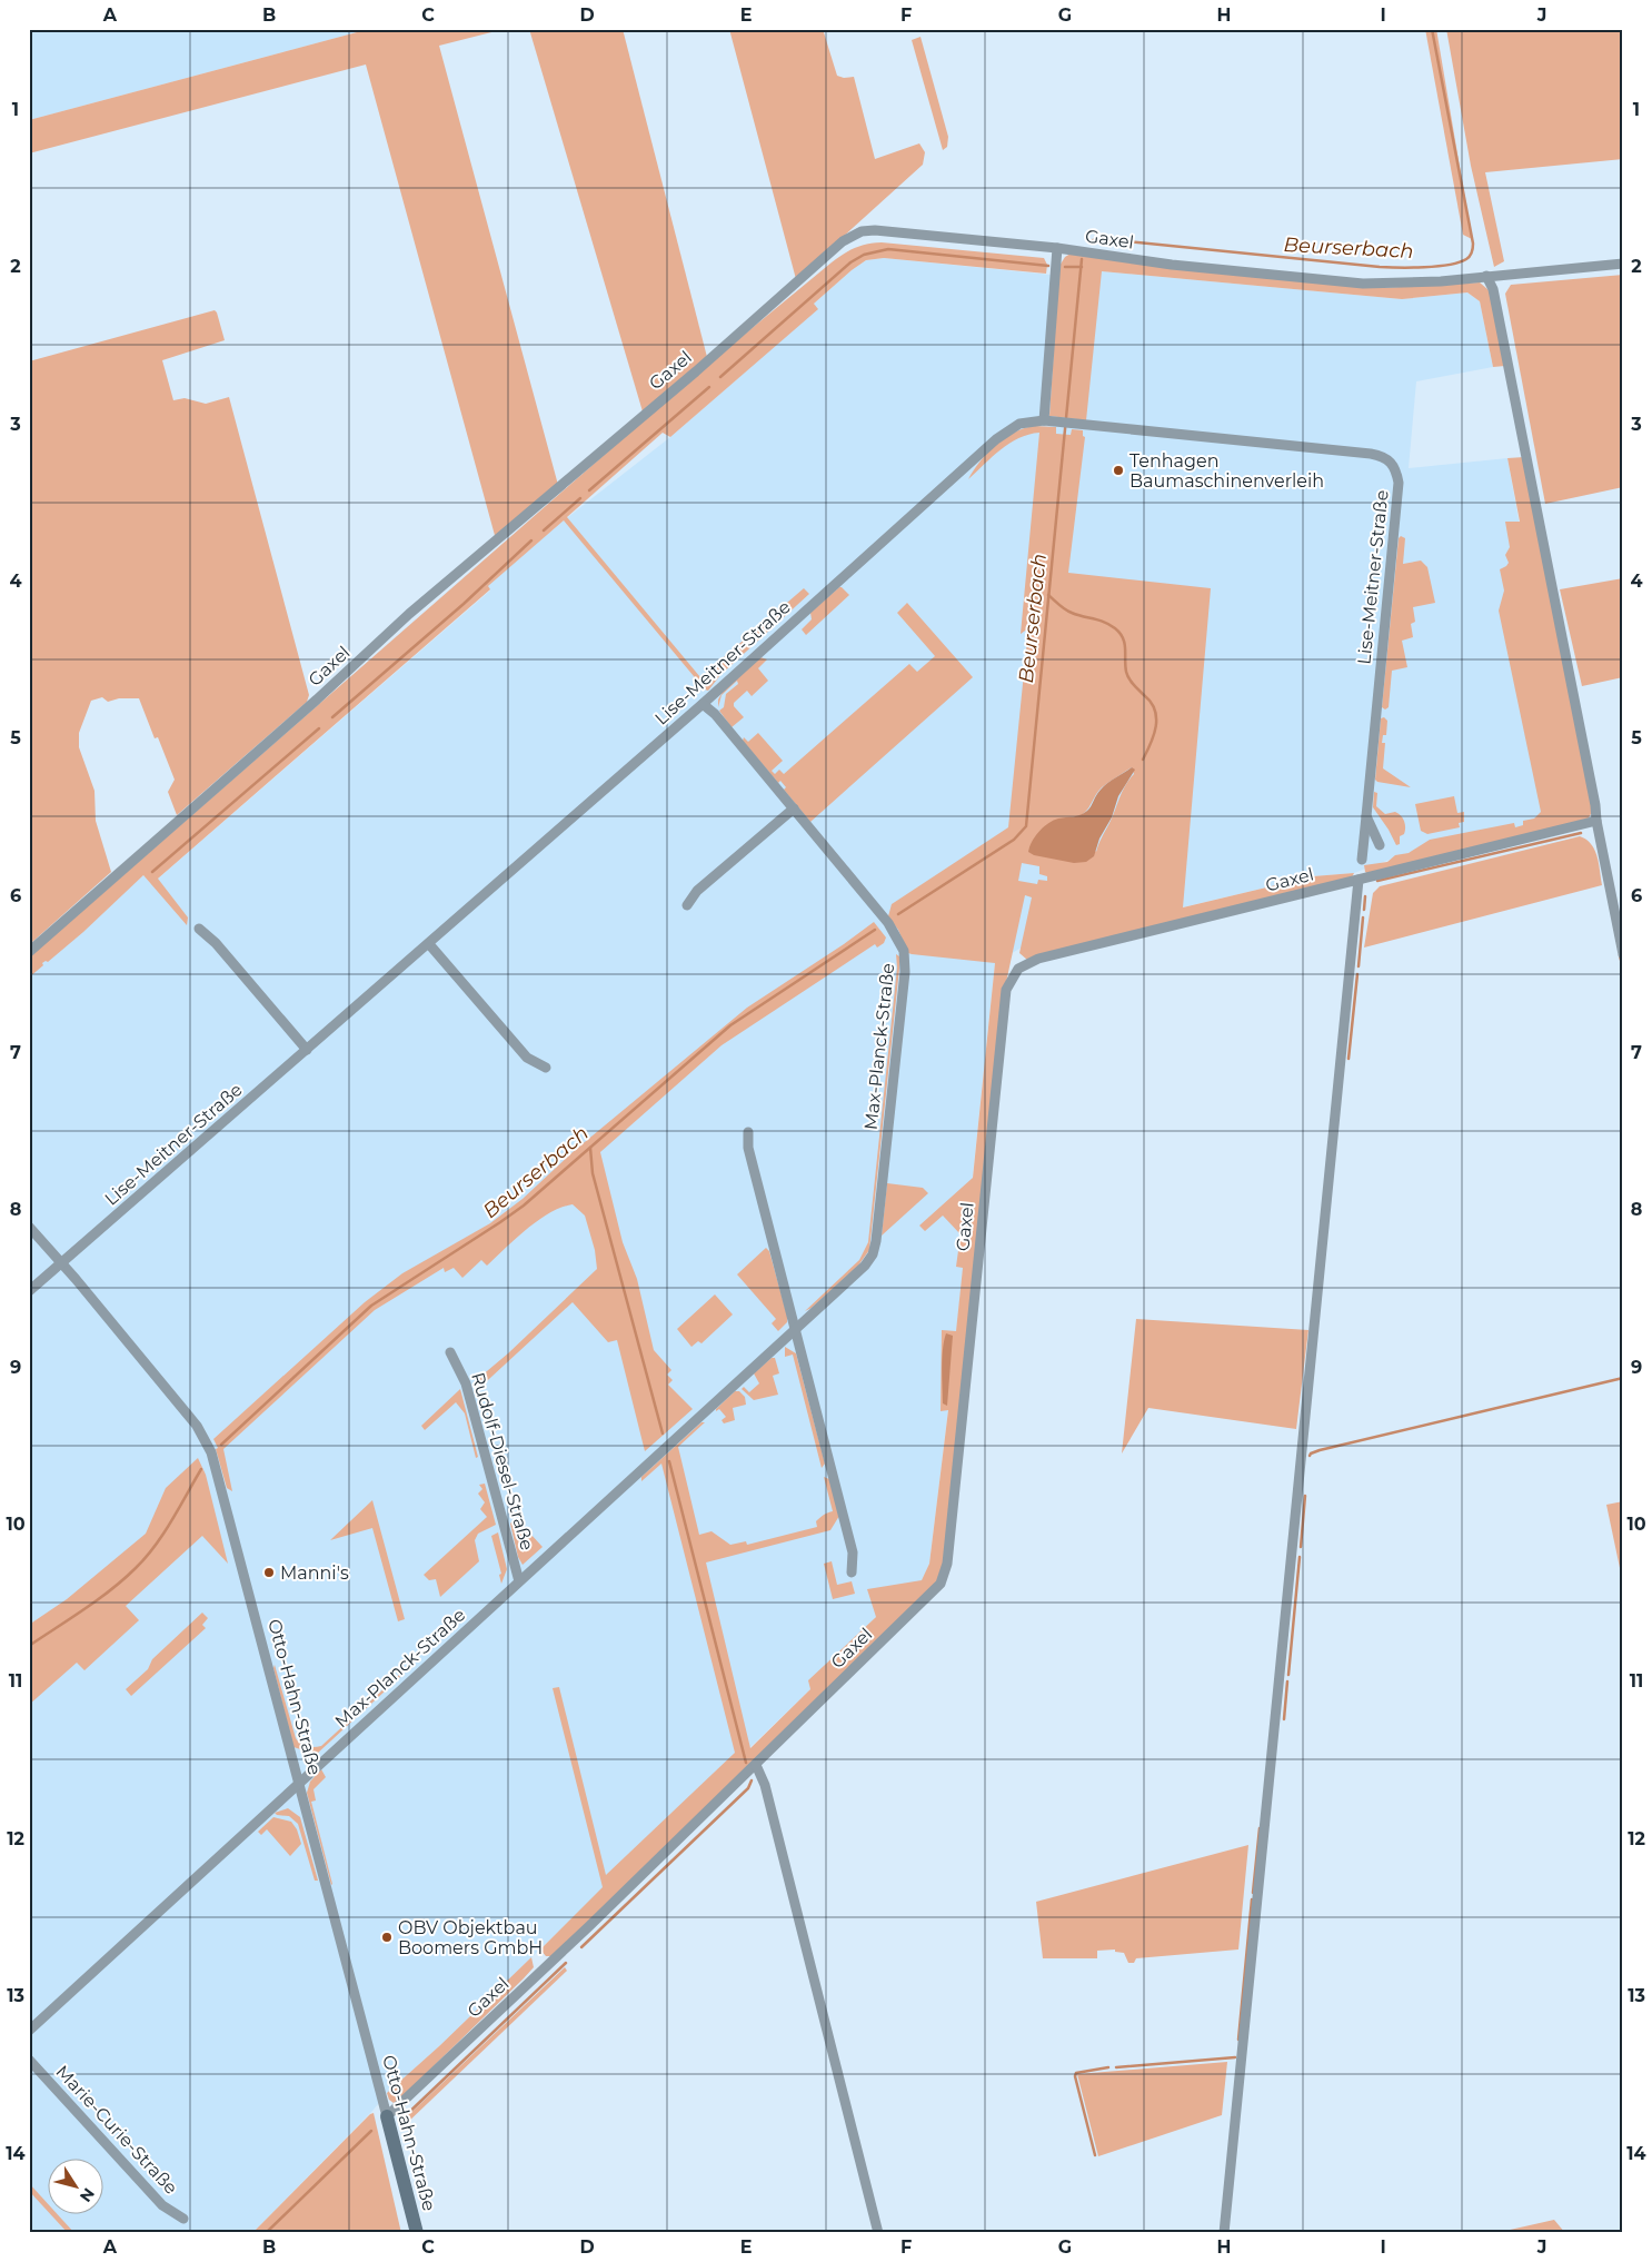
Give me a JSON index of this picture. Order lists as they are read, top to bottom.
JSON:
{
  "streets": {
    "street": [
      "Gaxel",
      "Lise-Meitner-Straße",
      "Max-Planck-Straße",
      "Rudolf-Diesel-Straße",
      "Otto-Hahn-Straße",
      "Marie-Curie-Straße"
    ]
  },
  "crossings": [
    ["Gaxel", "Otto-Hahn-Straße"],
    ["Lise-Meitner-Straße", "Max-Planck-Straße"],
    ["Lise-Meitner-Straße", "Otto-Hahn-Straße"],
    ["Max-Planck-Straße", "Rudolf-Diesel-Straße"],
    ["Max-Planck-Straße", "Otto-Hahn-Straße"]
  ],
  "water": ["Beurserbach"],
  "places": ["Tenhagen Baumaschinenverleih", "Manni's", "OBV Objektbau Boomers GmbH"],
  "north": "bottom right",
  "grid": {
    "columns": [
      "A",
      "B",
      "C",
      "D",
      "E",
      "F",
      "G",
      "H",
      "I",
      "J"
    ],
    "rows": [
      "1",
      "2",
      "3",
      "4",
      "5",
      "6",
      "7",
      "8",
      "9",
      "10",
      "11",
      "12",
      "13",
      "14"
    ]
  }
}
